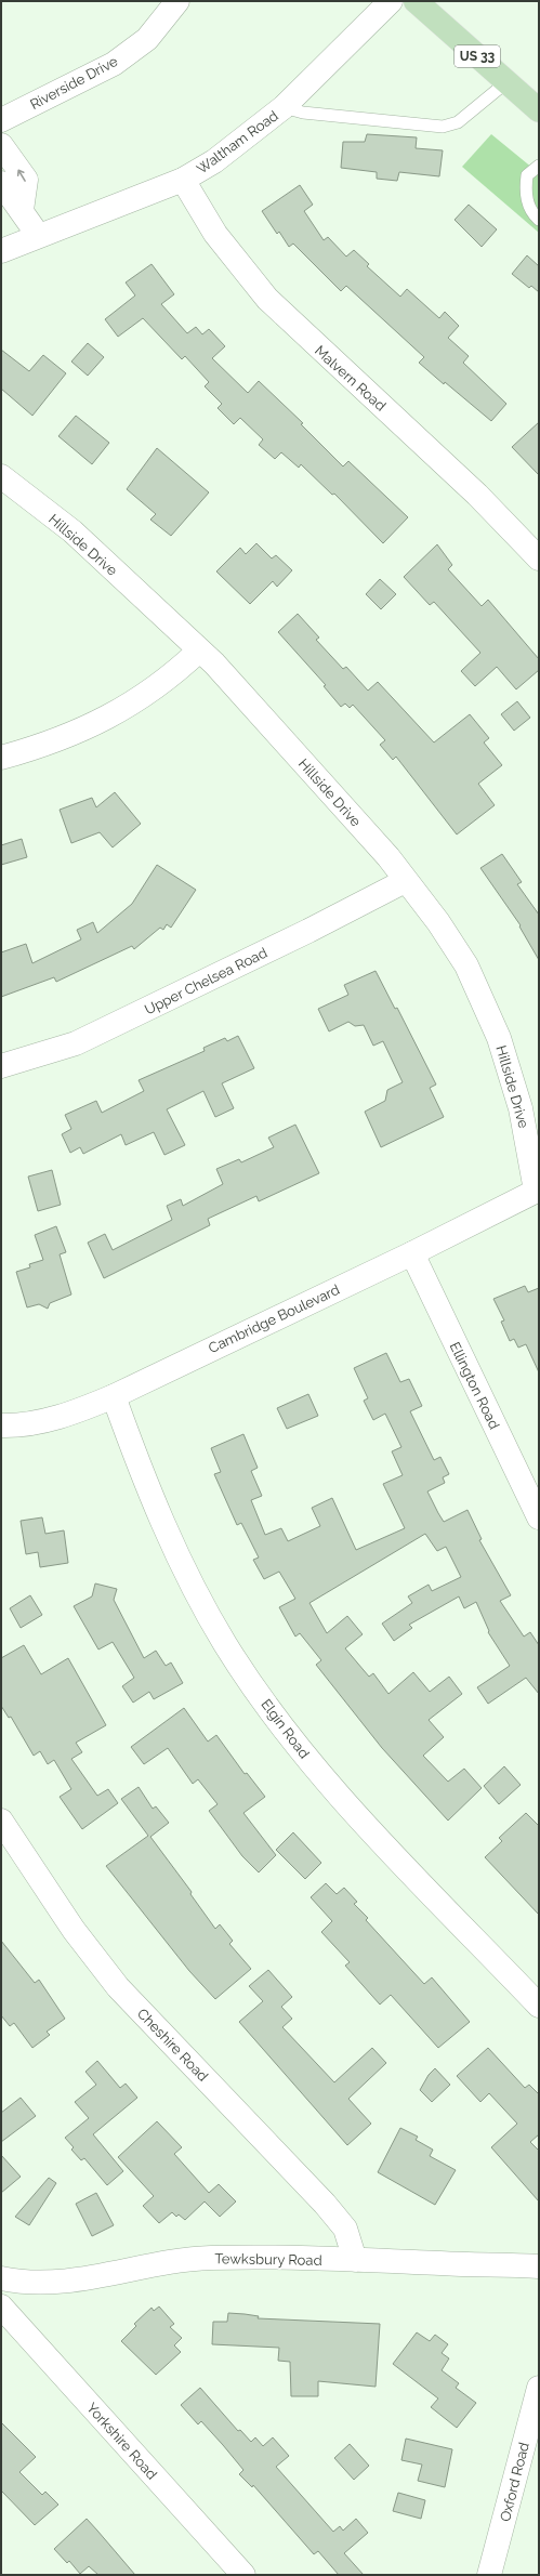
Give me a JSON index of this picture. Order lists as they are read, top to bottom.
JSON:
{
  "streets": {
    "main road": ["US 33"],
    "street": [
      "Riverside Drive",
      "Waltham Road",
      "Malvern Road",
      "Hillside Drive",
      "Upper Chelsea Road",
      "Cambridge Boulevard",
      "Ellington Road",
      "Elgin Road",
      "Cheshire Road",
      "Tewksbury Road",
      "Yorkshire Road",
      "Oxford Road"
    ]
  },
  "crossings": [
    ["Waltham Road", "Malvern Road"],
    ["Hillside Drive", "Upper Chelsea Road"],
    ["Hillside Drive", "Cambridge Boulevard"],
    ["Cambridge Boulevard", "Ellington Road"],
    ["Cambridge Boulevard", "Elgin Road"],
    ["Cheshire Road", "Tewksbury Road"]
  ]
}
